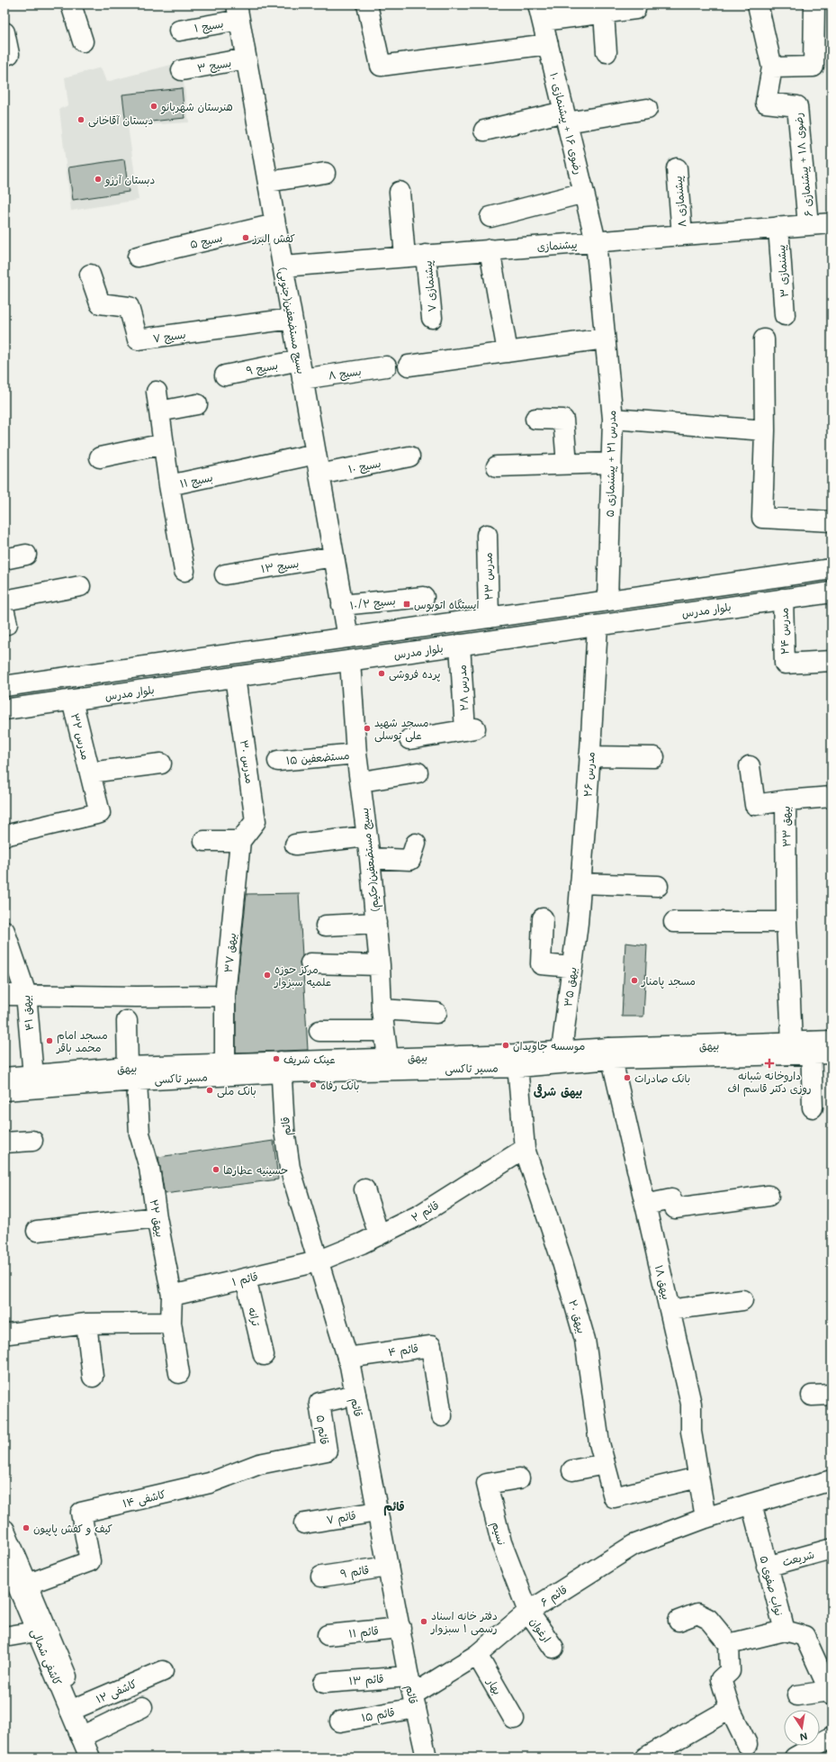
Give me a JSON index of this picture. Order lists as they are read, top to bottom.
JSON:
{
  "streets": {
    "street": [
      "بسیج ۱",
      "بسیج ۳",
      "رضوی ۱۶ + پیشنمازی ۱۰",
      "رضوی ۱۸ + پیشنمازی ۶",
      "پیشنمازی ۸",
      "بسیج ۵",
      "پیشنمازی",
      "پیشنمازی ۳",
      "پیشنمازی ۷",
      "بسیج مستضعفین(جنوبی)",
      "بسیج ۷",
      "بسیج ۹",
      "بسیج ۸",
      "مدرس ۲۱ + پیشنمازی ۵",
      "بسیج ۱۰",
      "بسیج ۱۱",
      "بسیج ۱۳",
      "مدرس ۲۳",
      "بسیج ۱۰/۲",
      "بلوار مدرس",
      "مدرس ۲۴",
      "مدرس ۲۸",
      "مدرس ۳۲",
      "مستضعفین ۱۵",
      "مدرس ۳۰",
      "مدرس ۲۶",
      "بیهق ۳۳",
      "بسیج مستضعفین(حکیم)",
      "بیهق ۳۷",
      "بیهق ۳۵",
      "بیهق ۴۱",
      "بیهق",
      "مسیر تاکسی",
      "قائم",
      "قائم ۲",
      "بیهق ۲۲",
      "قائم ۱",
      "بیهق ۱۸",
      "ترانه",
      "بیهق ۲۰",
      "قائم ۴",
      "قائم ۵",
      "کاشفی ۱۴",
      "قائم ۷",
      "نسیم",
      "شریعت",
      "قائم ۹",
      "نواب صفوی ۵",
      "قائم ۶",
      "ارغوان",
      "قائم ۱۱",
      "کاشفی شمالی",
      "قائم ۱۳",
      "بهار",
      "کاشفی ۱۲",
      "قائم ۱۵"
    ]
  },
  "crossings": [
    ["بسیج ۱", "بسیج مستضعفین(جنوبی)"],
    ["بسیج ۳", "بسیج مستضعفین(جنوبی)"],
    ["رضوی ۱۶ + پیشنمازی ۱۰", "پیشنمازی"],
    ["رضوی ۱۶ + پیشنمازی ۱۰", "مدرس ۲۱ + پیشنمازی ۵"],
    ["رضوی ۱۸ + پیشنمازی ۶", "پیشنمازی"],
    ["پیشنمازی ۸", "پیشنمازی"],
    ["بسیج ۵", "بسیج مستضعفین(جنوبی)"],
    ["پیشنمازی", "پیشنمازی ۳"],
    ["پیشنمازی", "پیشنمازی ۷"],
    ["پیشنمازی", "بسیج مستضعفین(جنوبی)"],
    ["پیشنمازی", "مدرس ۲۱ + پیشنمازی ۵"],
    ["بسیج مستضعفین(جنوبی)", "بسیج ۷"],
    ["بسیج مستضعفین(جنوبی)", "بسیج ۹"],
    ["بسیج مستضعفین(جنوبی)", "بسیج ۸"],
    ["بسیج مستضعفین(جنوبی)", "بسیج ۱۰"],
    ["بسیج مستضعفین(جنوبی)", "بسیج ۱۱"],
    ["بسیج مستضعفین(جنوبی)", "بسیج ۱۳"],
    ["بسیج مستضعفین(جنوبی)", "بسیج ۱۰/۲"],
    ["بسیج ۹", "بسیج ۸"],
    ["مدرس ۲۳", "بلوار مدرس"],
    ["بلوار مدرس", "مدرس ۲۴"],
    ["بلوار مدرس", "مدرس ۲۸"],
    ["بلوار مدرس", "مدرس ۳۲"],
    ["بلوار مدرس", "مدرس ۳۰"],
    ["بلوار مدرس", "مدرس ۲۶"],
    ["بلوار مدرس", "بسیج مستضعفین(حکیم)"],
    ["مستضعفین ۱۵", "بسیج مستضعفین(حکیم)"],
    ["مدرس ۳۰", "بیهق ۳۷"],
    ["مدرس ۲۶", "بیهق ۳۵"],
    ["بیهق ۳۳", "بیهق"],
    ["بسیج مستضعفین(حکیم)", "بیهق"],
    ["بیهق ۳۷", "بیهق"],
    ["بیهق ۳۵", "بیهق"],
    ["بیهق ۴۱", "بیهق"],
    ["بیهق", "مسیر تاکسی"],
    ["بیهق", "قائم"],
    ["بیهق", "بیهق ۲۲"],
    ["بیهق", "بیهق ۱۸"],
    ["بیهق", "بیهق ۲۰"],
    ["مسیر تاکسی", "قائم"],
    ["مسیر تاکسی", "بیهق ۲۲"],
    ["مسیر تاکسی", "بیهق ۱۸"],
    ["مسیر تاکسی", "بیهق ۲۰"],
    ["قائم", "قائم ۲"],
    ["قائم", "قائم ۱"],
    ["قائم", "قائم ۴"],
    ["قائم", "قائم ۵"],
    ["قائم", "قائم ۷"],
    ["قائم", "قائم ۹"],
    ["قائم", "قائم ۶"],
    ["قائم", "قائم ۱۱"],
    ["قائم", "قائم ۱۳"],
    ["قائم", "قائم ۱۵"],
    ["قائم ۲", "قائم ۱"],
    ["قائم ۲", "بیهق ۲۰"],
    ["بیهق ۲۲", "قائم ۱"],
    ["قائم ۱", "ترانه"],
    ["بیهق ۱۸", "بیهق ۲۰"],
    ["بیهق ۱۸", "قائم ۶"],
    ["قائم ۵", "کاشفی ۱۴"],
    ["کاشفی ۱۴", "کاشفی شمالی"],
    ["نسیم", "قائم ۶"],
    ["نسیم", "ارغوان"],
    ["شریعت", "نواب صفوی ۵"],
    ["قائم ۶", "ارغوان"],
    ["قائم ۶", "قائم ۱۳"],
    ["قائم ۶", "بهار"],
    ["قائم ۶", "قائم ۱۵"],
    ["کاشفی شمالی", "کاشفی ۱۲"],
    ["قائم ۱۳", "قائم ۱۵"]
  ],
  "districts": ["بیهق شرقی", "قائم"],
  "places": {
    "other": [
      "هنرستان شهربانو",
      "دبستان آقاخانی",
      "دبستان آرزو",
      "کفش البرز",
      "پرده فروشی",
      "مسجد شهید علی توسلی",
      "مرکز حوزه علمیه سبزوار",
      "مسجد پامنار",
      "مسجد امام محمد باقر",
      "موسسه جاویدان",
      "عینک شریف",
      "بانک صادرات",
      "بانک رفاه",
      "بانک ملی",
      "حسینیه عطارها",
      "کیف و کفش پاپیون",
      "دفتر خانه اسناد رسمی ۱ سبزوار"
    ],
    "transit": ["ایستگاه اتوبوس"],
    "health": ["داروخانه شبانه روزی دکتر قاسم اف"]
  },
  "north": "bottom"
}
